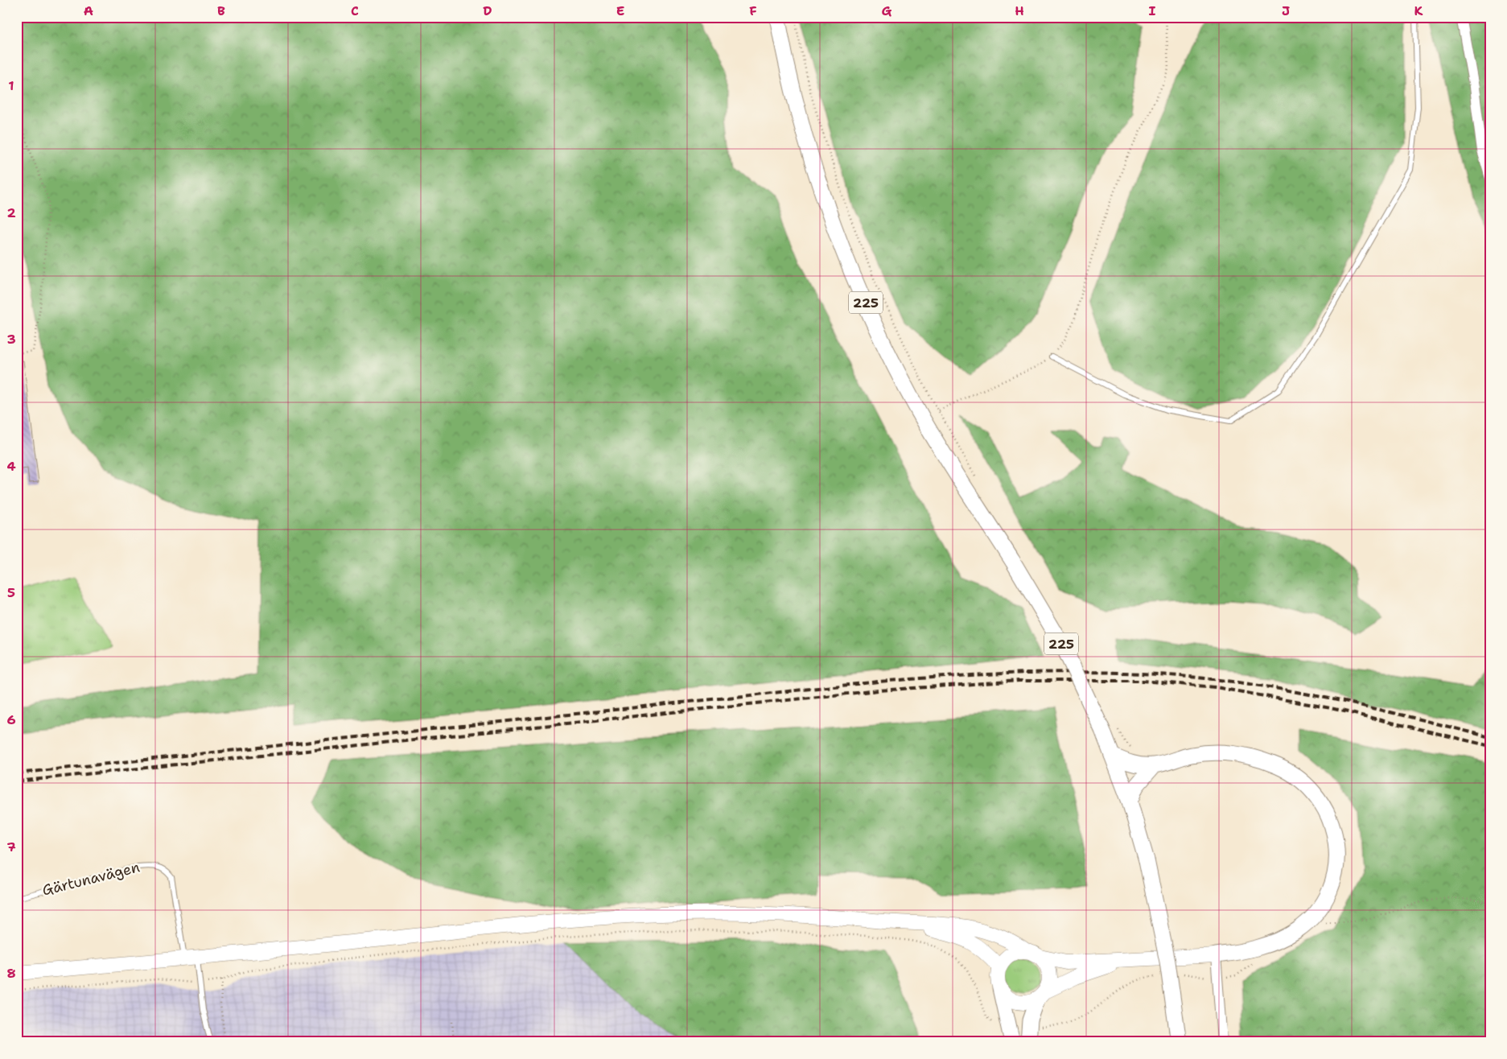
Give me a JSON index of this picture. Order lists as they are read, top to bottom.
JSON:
{
  "streets": {
    "main road": ["225"],
    "lane": ["Gärtunavägen"]
  },
  "grid": {
    "columns": [
      "A",
      "B",
      "C",
      "D",
      "E",
      "F",
      "G",
      "H",
      "I",
      "J",
      "K"
    ],
    "rows": [
      "1",
      "2",
      "3",
      "4",
      "5",
      "6",
      "7",
      "8"
    ]
  }
}
